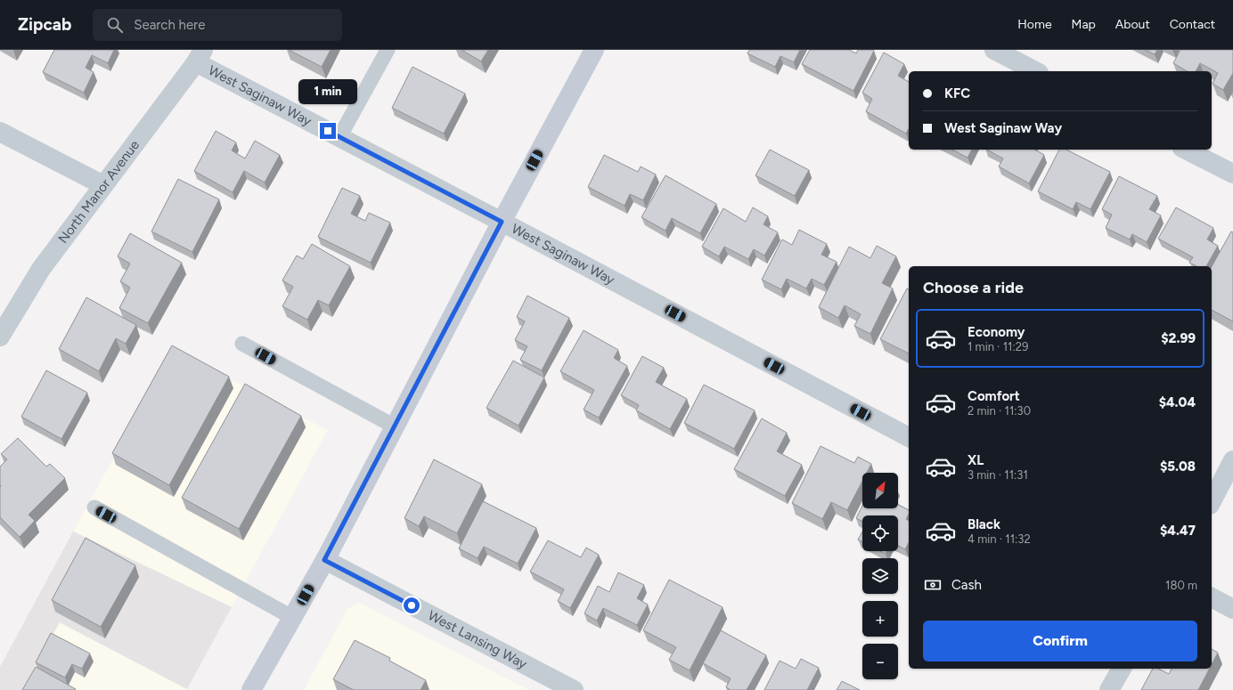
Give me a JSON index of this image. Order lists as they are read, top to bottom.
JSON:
{
  "streets": {
    "street": ["West Saginaw Way", "North Manor Avenue", "West Lansing Way"]
  },
  "crossings": [
    ["West Saginaw Way", "North Manor Avenue"]
  ],
  "north": "top right",
  "page": {
    "header": "Zipcab",
    "search": "Search here",
    "nav": [
      "Home",
      "Map",
      "About",
      "Contact"
    ],
    "banner": ["KFC", "West Saginaw Way"],
    "bubble": "1 min",
    "heading": "Choose a ride",
    "list": [
      {
        "name": "Economy",
        "note": "1 min · 11:29",
        "value": "$2.99"
      },
      {
        "name": "Comfort",
        "note": "2 min · 11:30",
        "value": "$4.04"
      },
      {
        "name": "XL",
        "note": "3 min · 11:31",
        "value": "$5.08"
      },
      {
        "name": "Black",
        "note": "4 min · 11:32",
        "value": "$4.47"
      }
    ],
    "map_buttons": ["+", "−"],
    "pay": ["Cash", "180 m"],
    "buttons": "Confirm"
  }
}
